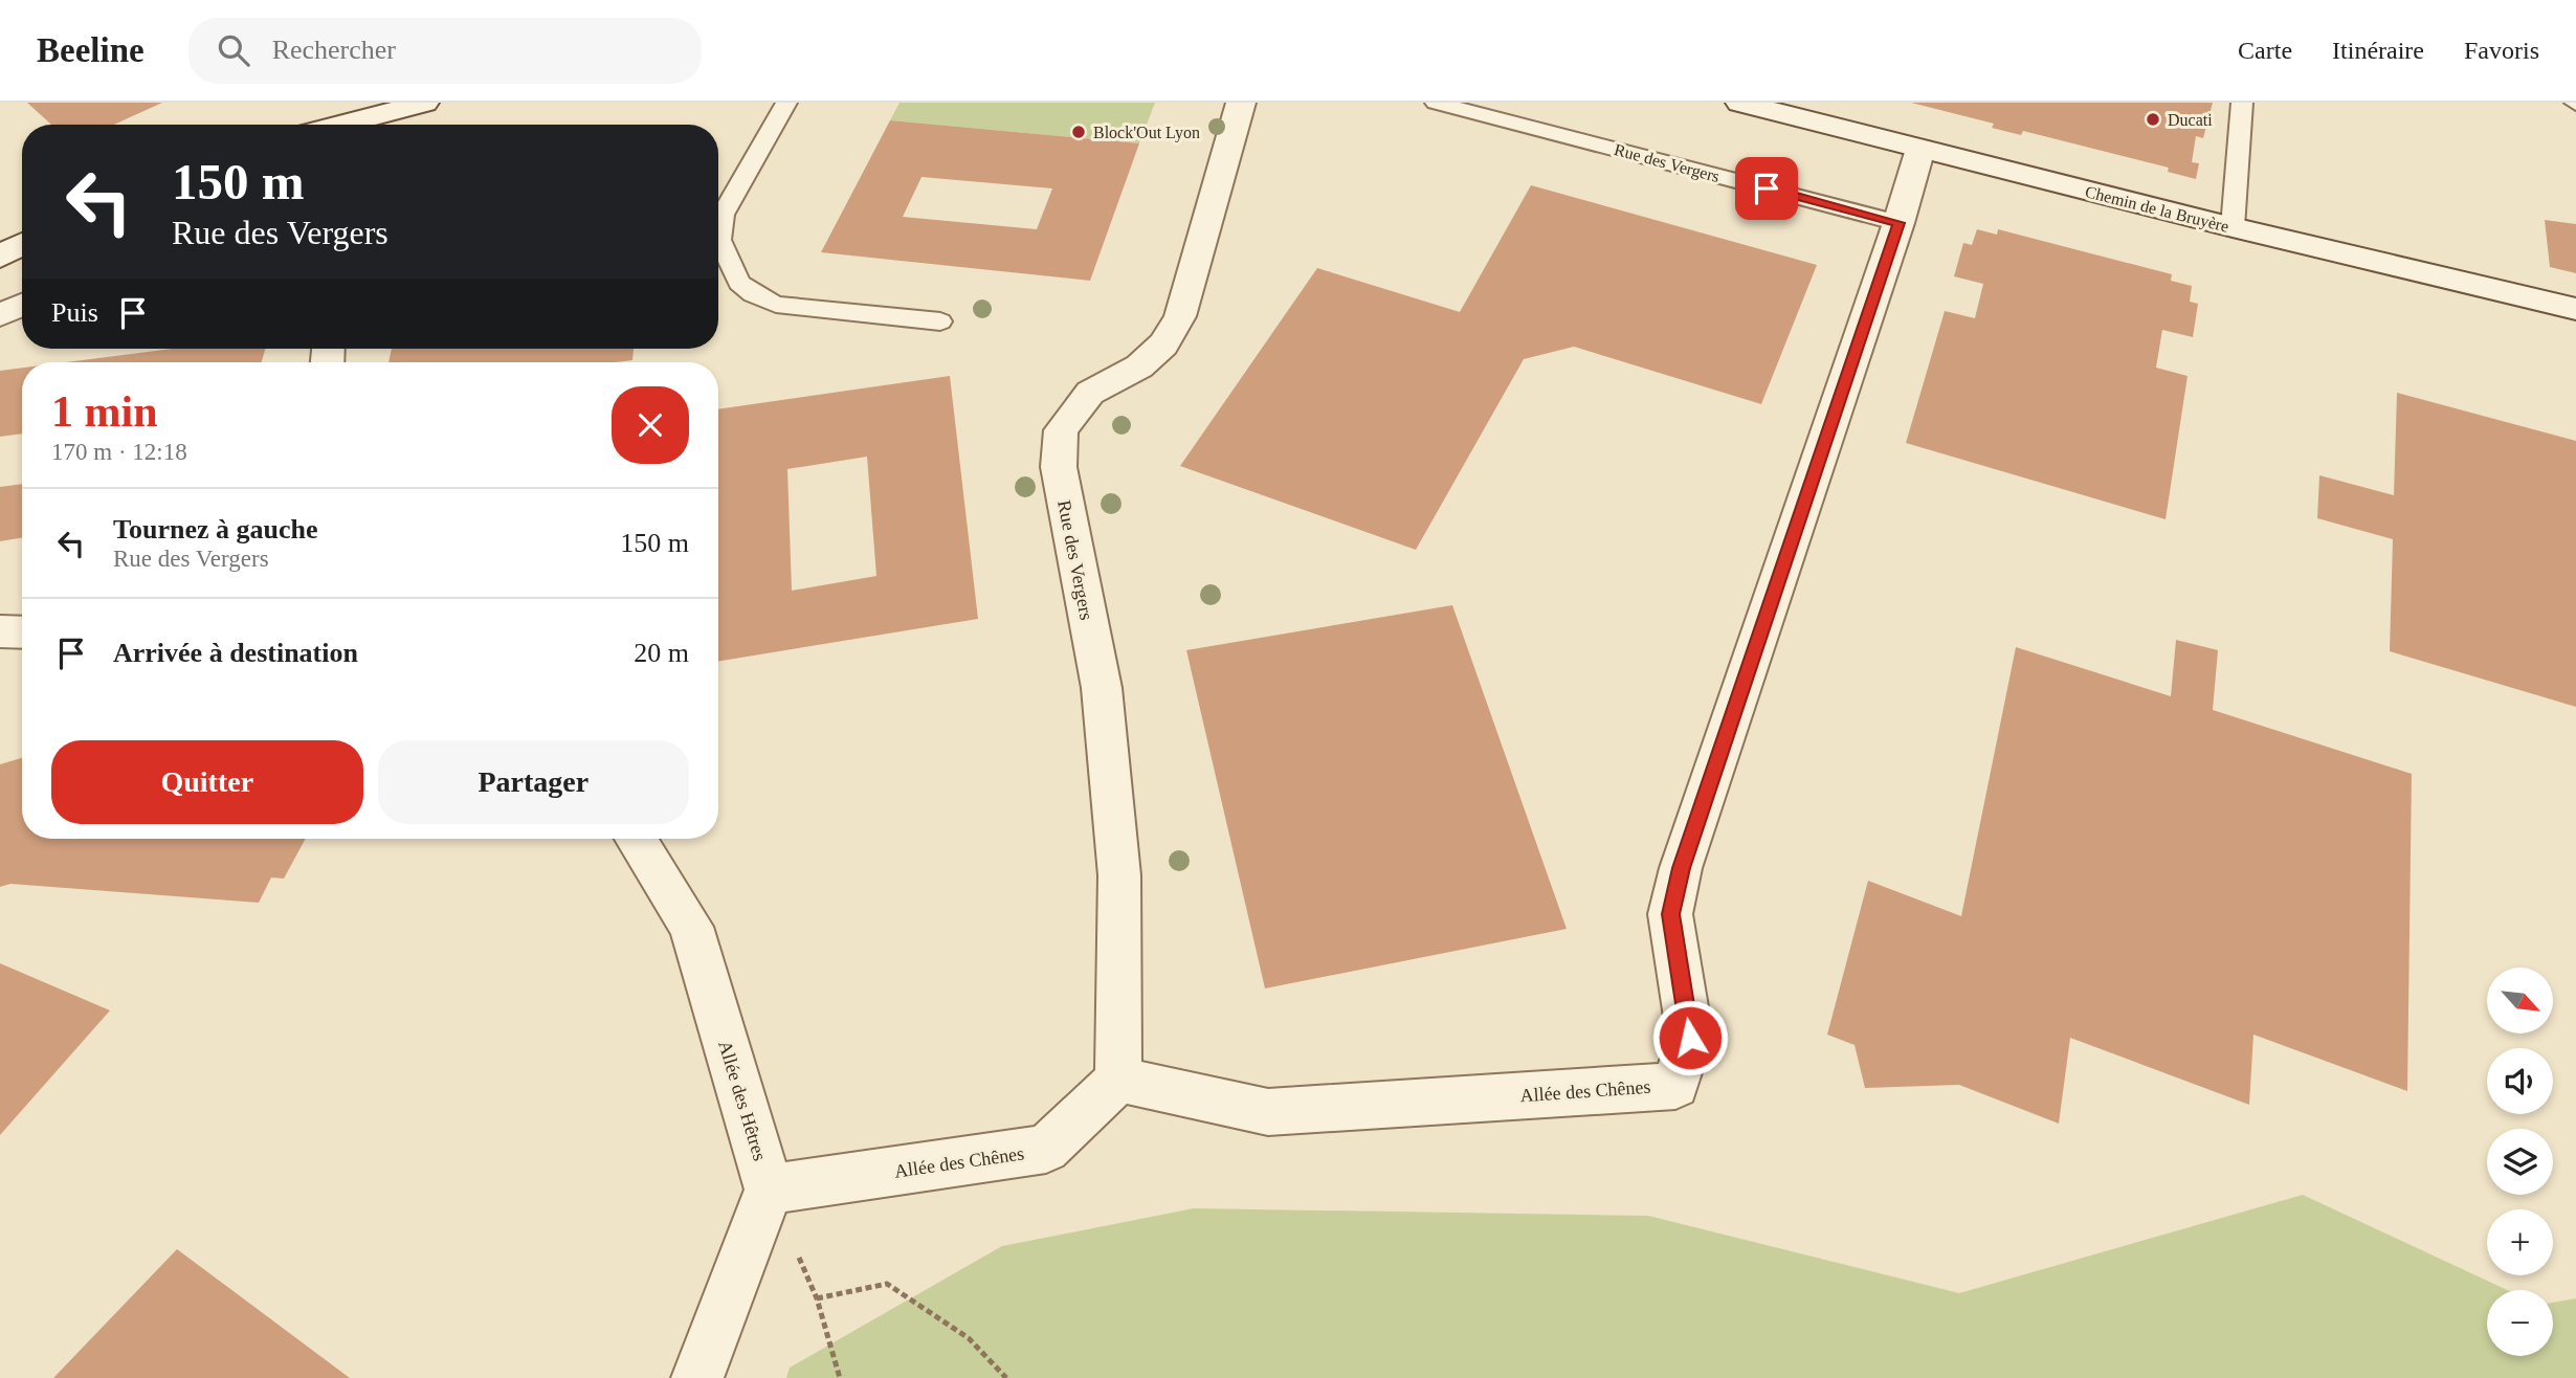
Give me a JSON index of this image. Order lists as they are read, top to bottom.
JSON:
{
  "streets": {
    "street": [
      "Rue des Vergers",
      "Chemin de la Bruyère",
      "Allée des Chênes",
      "Allée des Hêtres"
    ]
  },
  "crossings": [
    ["Rue des Vergers", "Allée des Chênes"],
    ["Chemin de la Bruyère", "Allée des Chênes"],
    ["Allée des Chênes", "Allée des Hêtres"]
  ],
  "places": ["Ducati", "Block'Out Lyon"],
  "north": "bottom right",
  "page": {
    "header": "Beeline",
    "search": "Rechercher",
    "nav": ["Carte", "Itinéraire", "Favoris"],
    "turn": ["150 m", "Rue des Vergers"],
    "then": "Puis",
    "heading": ["1 min", "170 m · 12:18"],
    "list": [
      {
        "name": "Tournez à gauche",
        "note": "Rue des Vergers",
        "value": "150 m"
      },
      {
        "name": "Arrivée à destination",
        "value": "20 m"
      }
    ],
    "buttons": ["Quitter", "Partager"],
    "map_buttons": ["+", "−"]
  }
}
